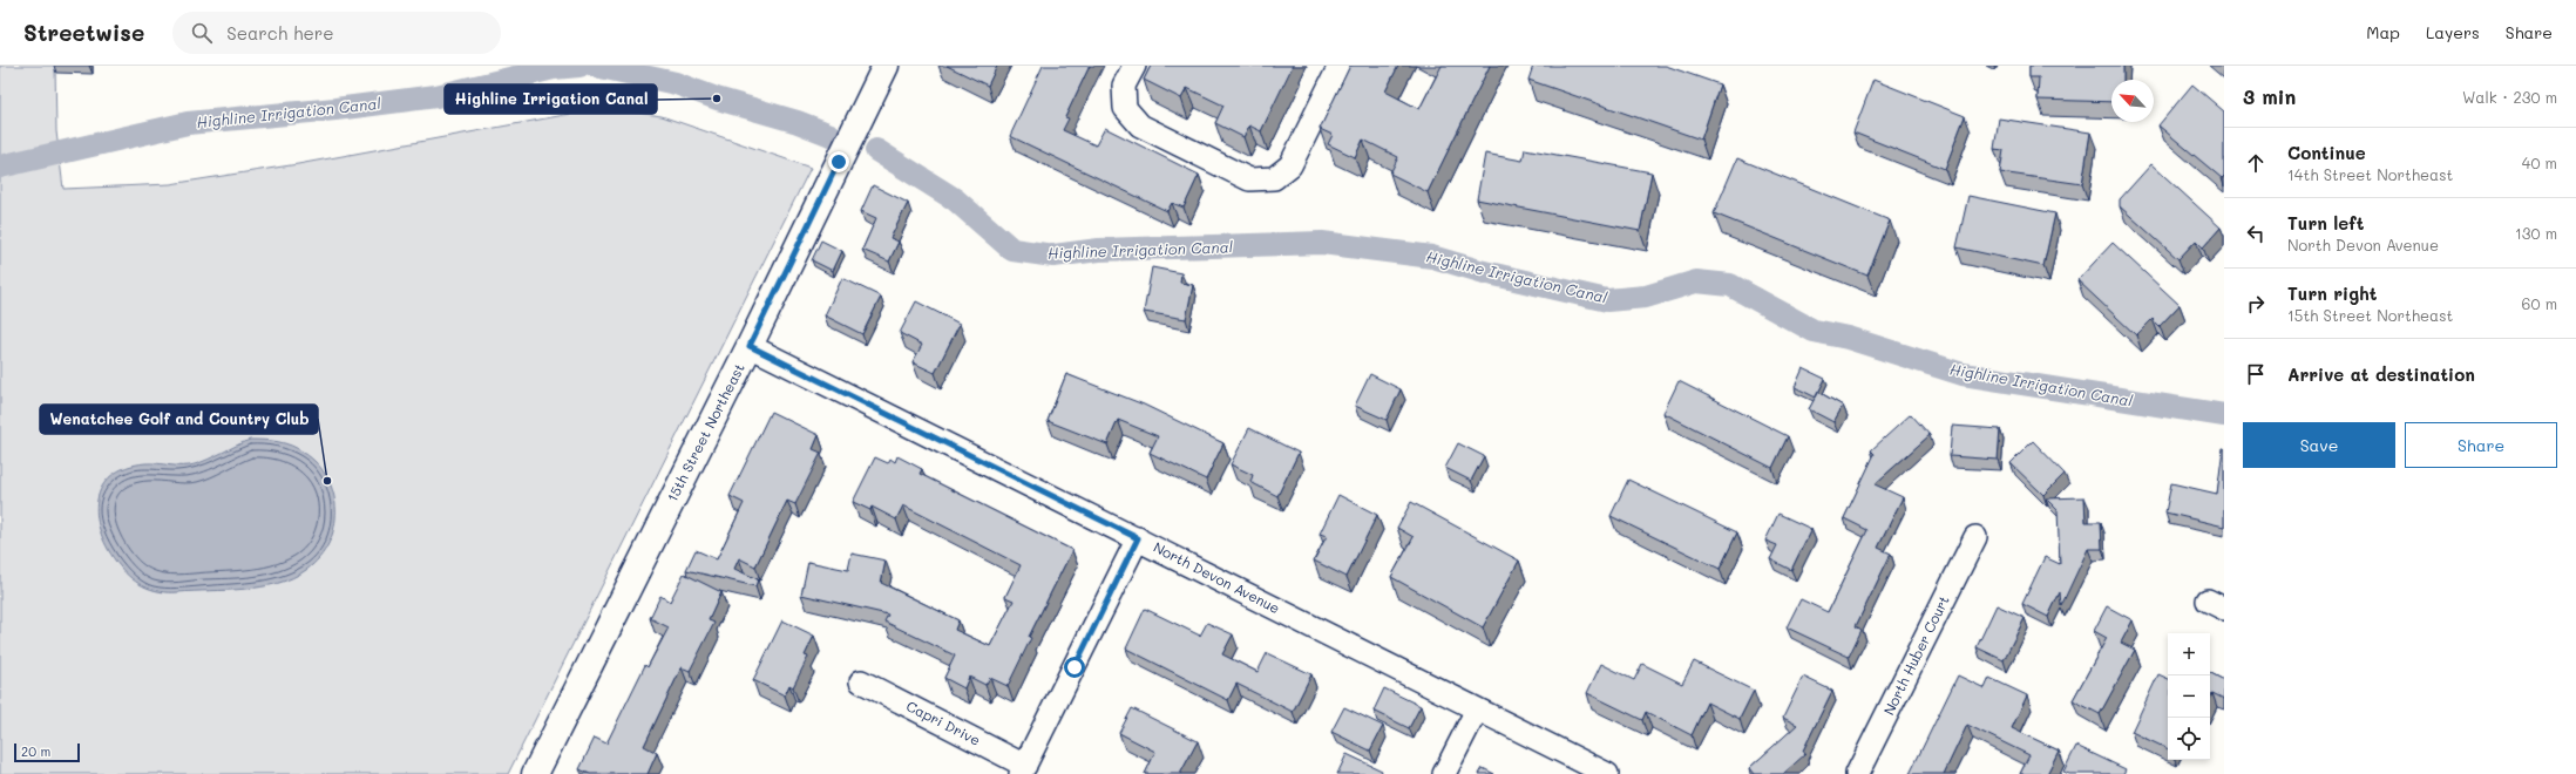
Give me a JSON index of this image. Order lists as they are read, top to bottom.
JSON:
{
  "streets": {
    "street": [
      "15th Street Northeast",
      "North Devon Avenue",
      "North Huber Court",
      "Capri Drive"
    ]
  },
  "crossings": [
    ["15th Street Northeast", "North Devon Avenue"]
  ],
  "water": ["Highline Irrigation Canal"],
  "places": ["Highline Irrigation Canal", "Wenatchee Golf and Country Club"],
  "scale_bar": "20 m",
  "north": "top left",
  "page": {
    "header": "Streetwise",
    "search": "Search here",
    "nav": ["Map", "Layers", "Share"],
    "heading": ["3 min", "Walk · 230 m"],
    "list": [
      ["Continue", "14th Street Northeast", "40 m"],
      ["Turn left", "North Devon Avenue", "130 m"],
      ["Turn right", "15th Street Northeast", "60 m"],
      "Arrive at destination"
    ],
    "buttons": ["Save", "Share"],
    "map_buttons": ["+", "−"],
    "scale": "20 m"
  }
}
